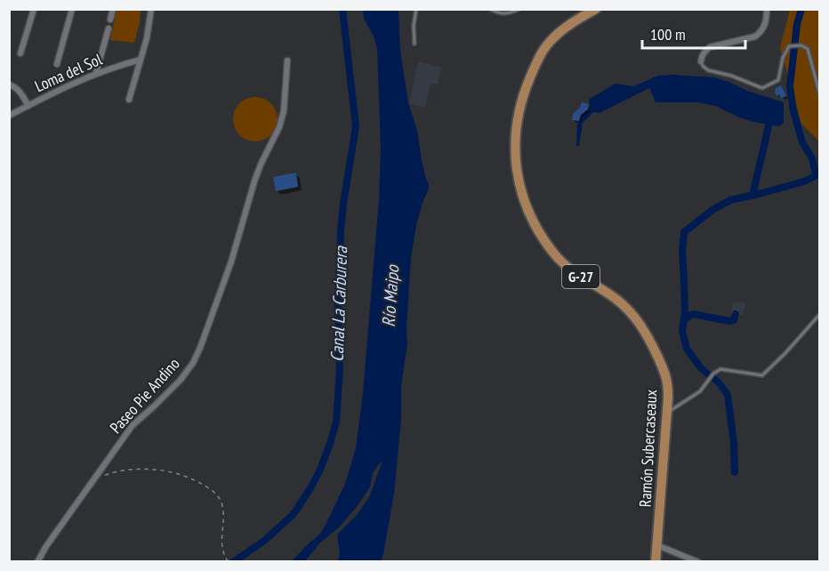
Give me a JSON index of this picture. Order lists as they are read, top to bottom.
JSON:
{
  "streets": {
    "main road": ["G-27", "Ramón Subercaseaux"],
    "street": ["Loma del Sol", "Paseo Pie Andino"]
  },
  "water": ["Río Maipo", "Canal La Carburera"],
  "scale_bar": "100 m"
}
